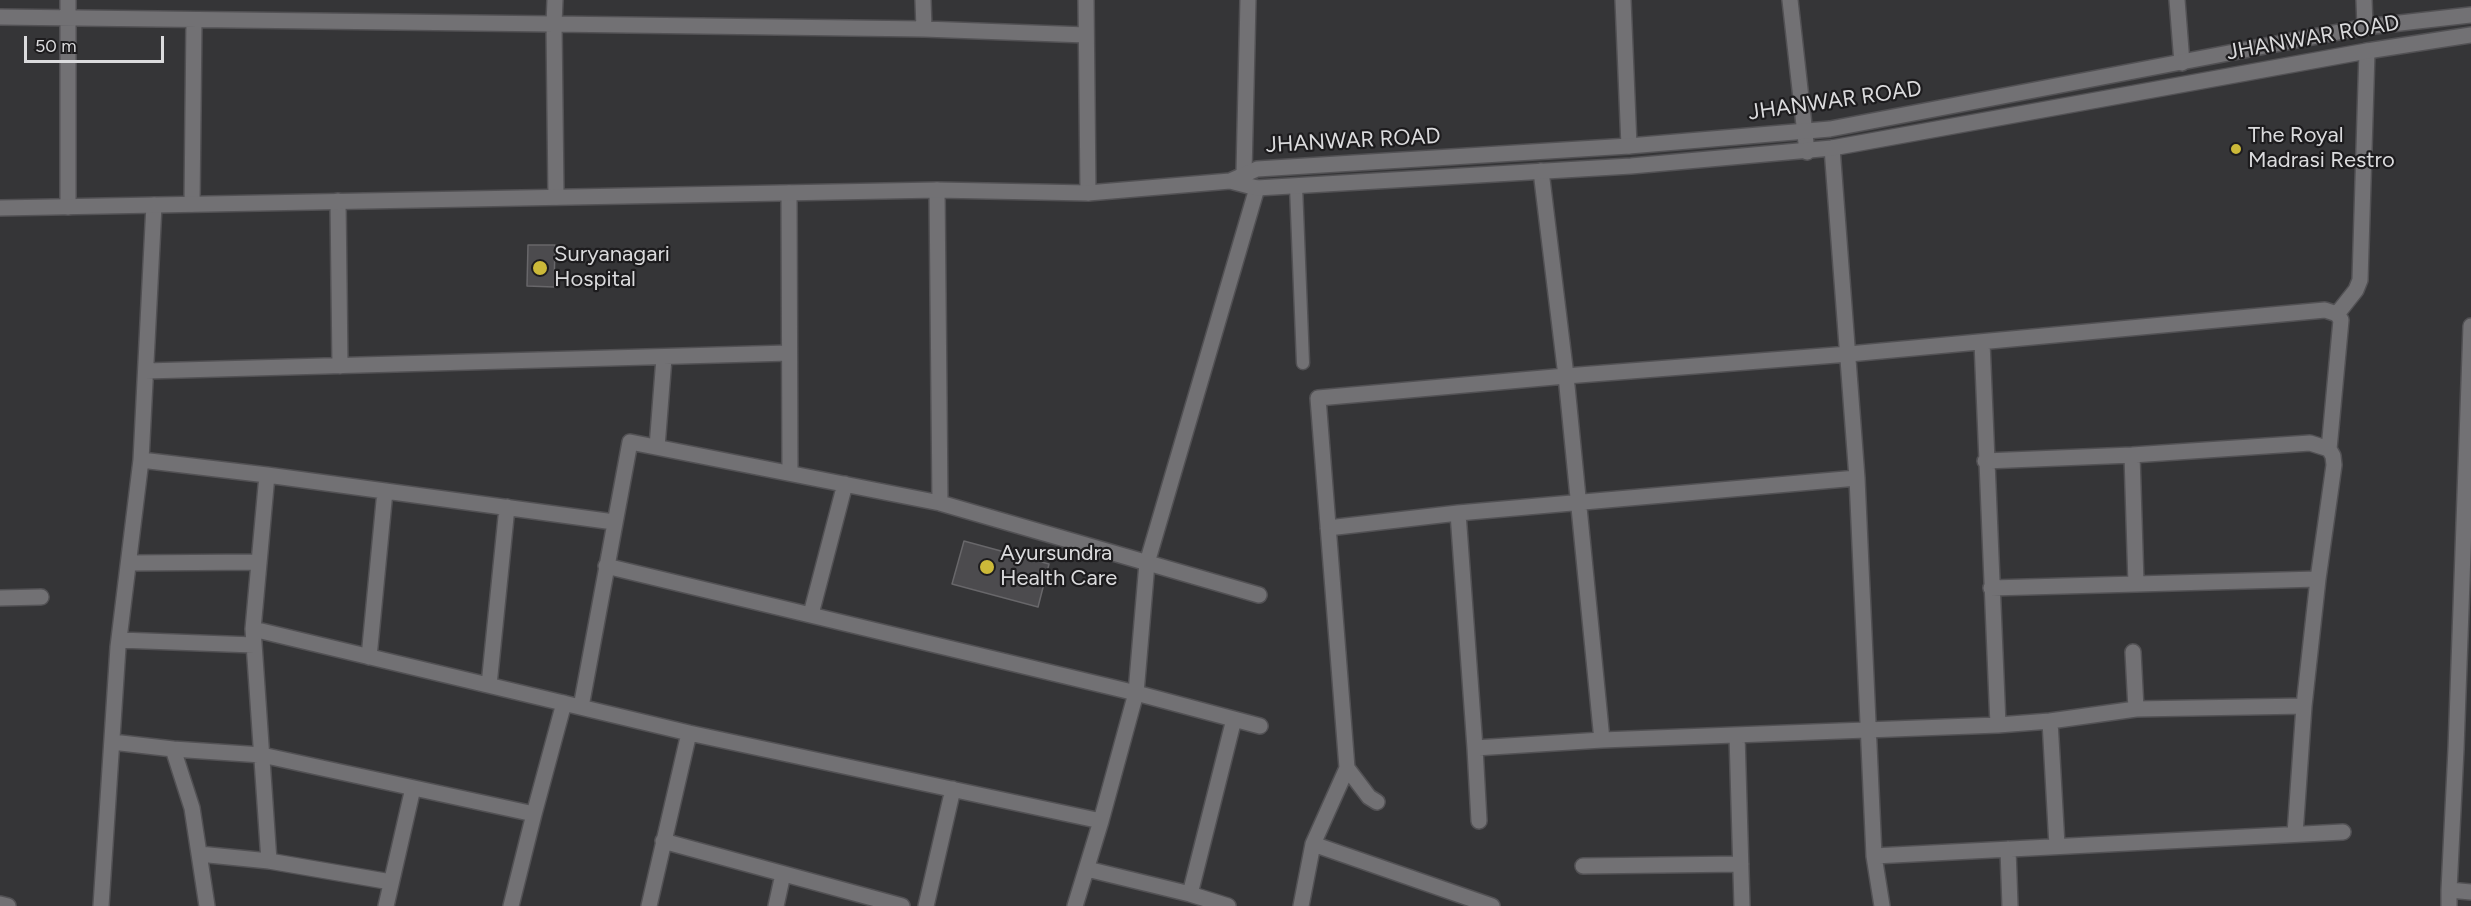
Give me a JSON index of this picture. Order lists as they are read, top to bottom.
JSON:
{
  "streets": {
    "street": ["JHANWAR ROAD"]
  },
  "places": ["The Royal Madrasi Restro", "Suryanagari Hospital", "Ayursundra Health Care"],
  "scale_bar": "50 m"
}
